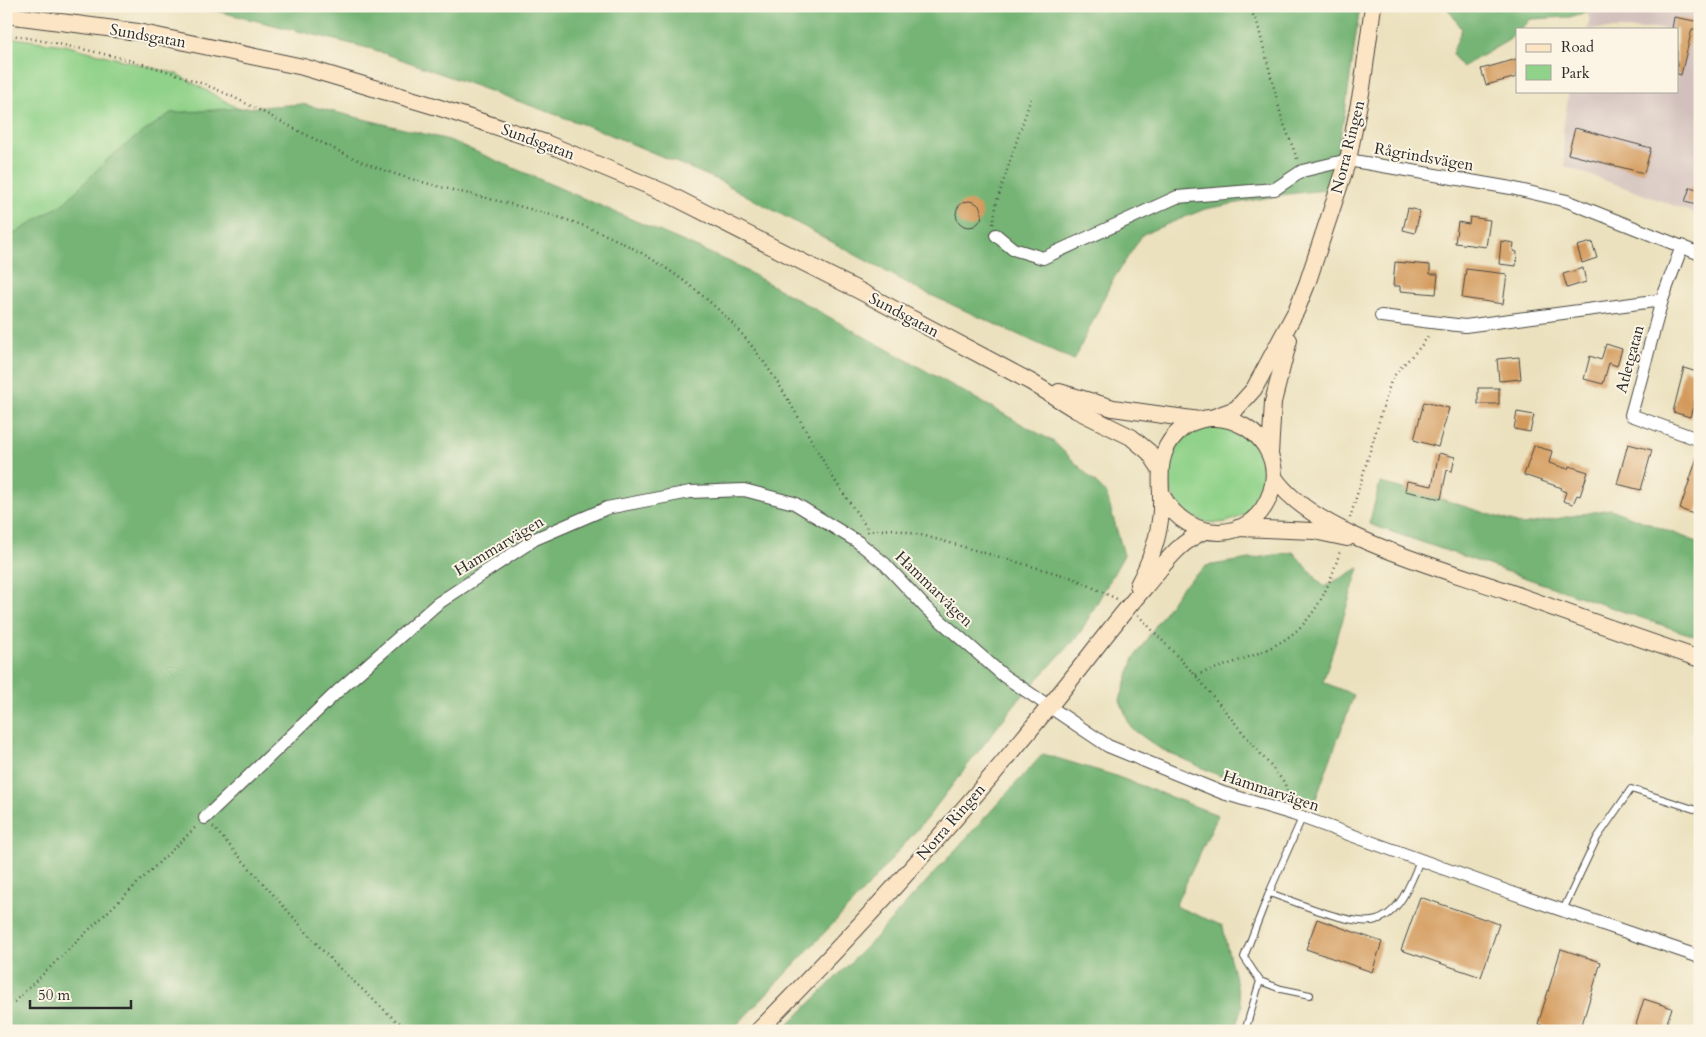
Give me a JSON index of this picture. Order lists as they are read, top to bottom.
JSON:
{
  "streets": {
    "main road": ["Sundsgatan", "Norra Ringen"],
    "street": ["Rågrindsvägen", "Atletgatan", "Hammarvägen"]
  },
  "crossings": [
    ["Sundsgatan", "Norra Ringen"],
    ["Norra Ringen", "Rågrindsvägen"],
    ["Norra Ringen", "Hammarvägen"]
  ],
  "legend": ["Road", "Park"],
  "scale_bar": "50 m"
}
